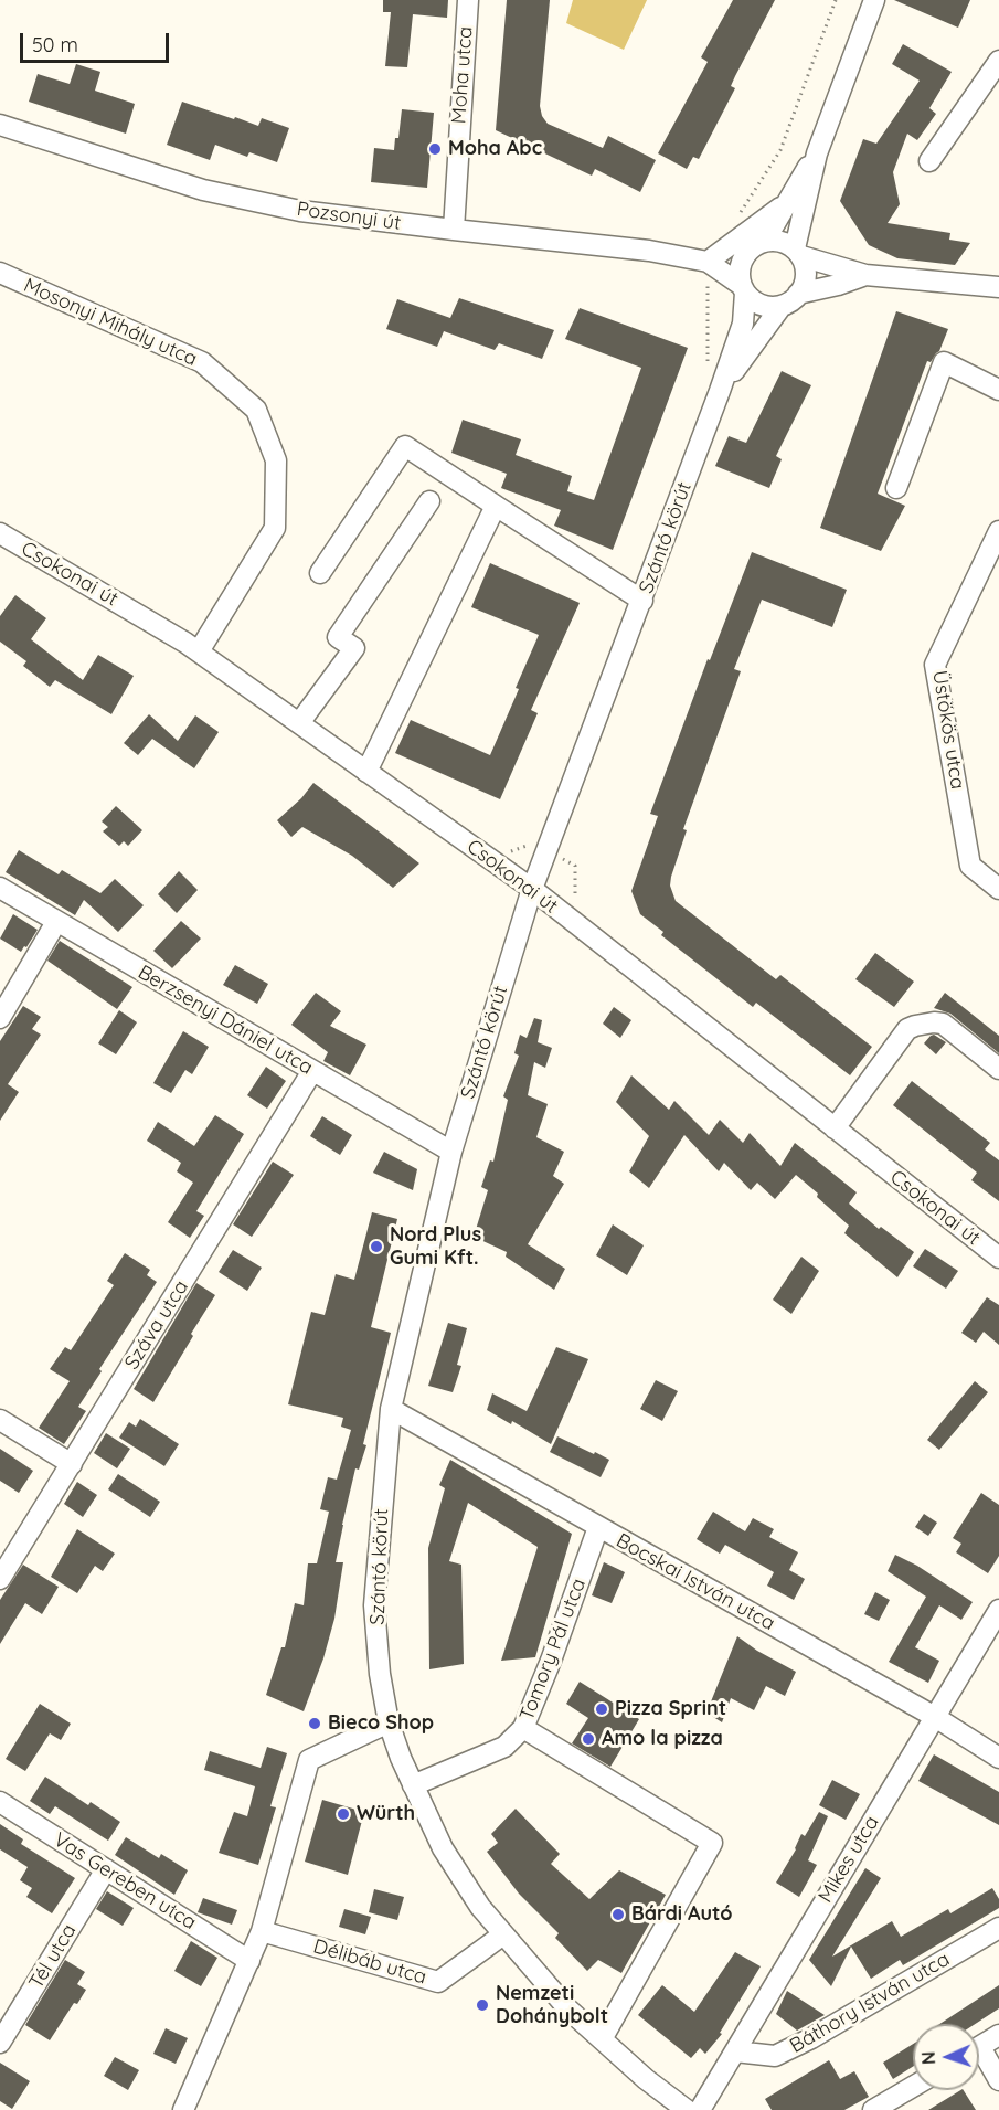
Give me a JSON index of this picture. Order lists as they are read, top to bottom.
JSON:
{
  "streets": {
    "street": [
      "Moha utca",
      "Pozsonyi út",
      "Mosonyi Mihály utca",
      "Szántó körút",
      "Csokonai út",
      "Üstökös utca",
      "Berzsenyi Dániel utca",
      "Száva utca",
      "Bocskai István utca",
      "Tomory Pál utca",
      "Mikes utca",
      "Vas Gereben utca",
      "Tél utca",
      "Délibáb utca",
      "Báthory István utca"
    ]
  },
  "crossings": [
    ["Moha utca", "Pozsonyi út"],
    ["Pozsonyi út", "Szántó körút"],
    ["Mosonyi Mihály utca", "Csokonai út"],
    ["Szántó körút", "Csokonai út"],
    ["Szántó körút", "Berzsenyi Dániel utca"],
    ["Szántó körút", "Bocskai István utca"],
    ["Szántó körút", "Tomory Pál utca"],
    ["Szántó körút", "Délibáb utca"],
    ["Berzsenyi Dániel utca", "Száva utca"],
    ["Bocskai István utca", "Tomory Pál utca"],
    ["Bocskai István utca", "Mikes utca"],
    ["Mikes utca", "Báthory István utca"],
    ["Vas Gereben utca", "Tél utca"]
  ],
  "places": [
    "Moha Abc",
    "Nord Plus Gumi Kft.",
    "Pizza Sprint",
    "Bieco Shop",
    "Amo la pizza",
    "Würth",
    "Bárdi Autó",
    "Nemzeti Dohánybolt"
  ],
  "scale_bar": "50 m",
  "north": "left"
}
